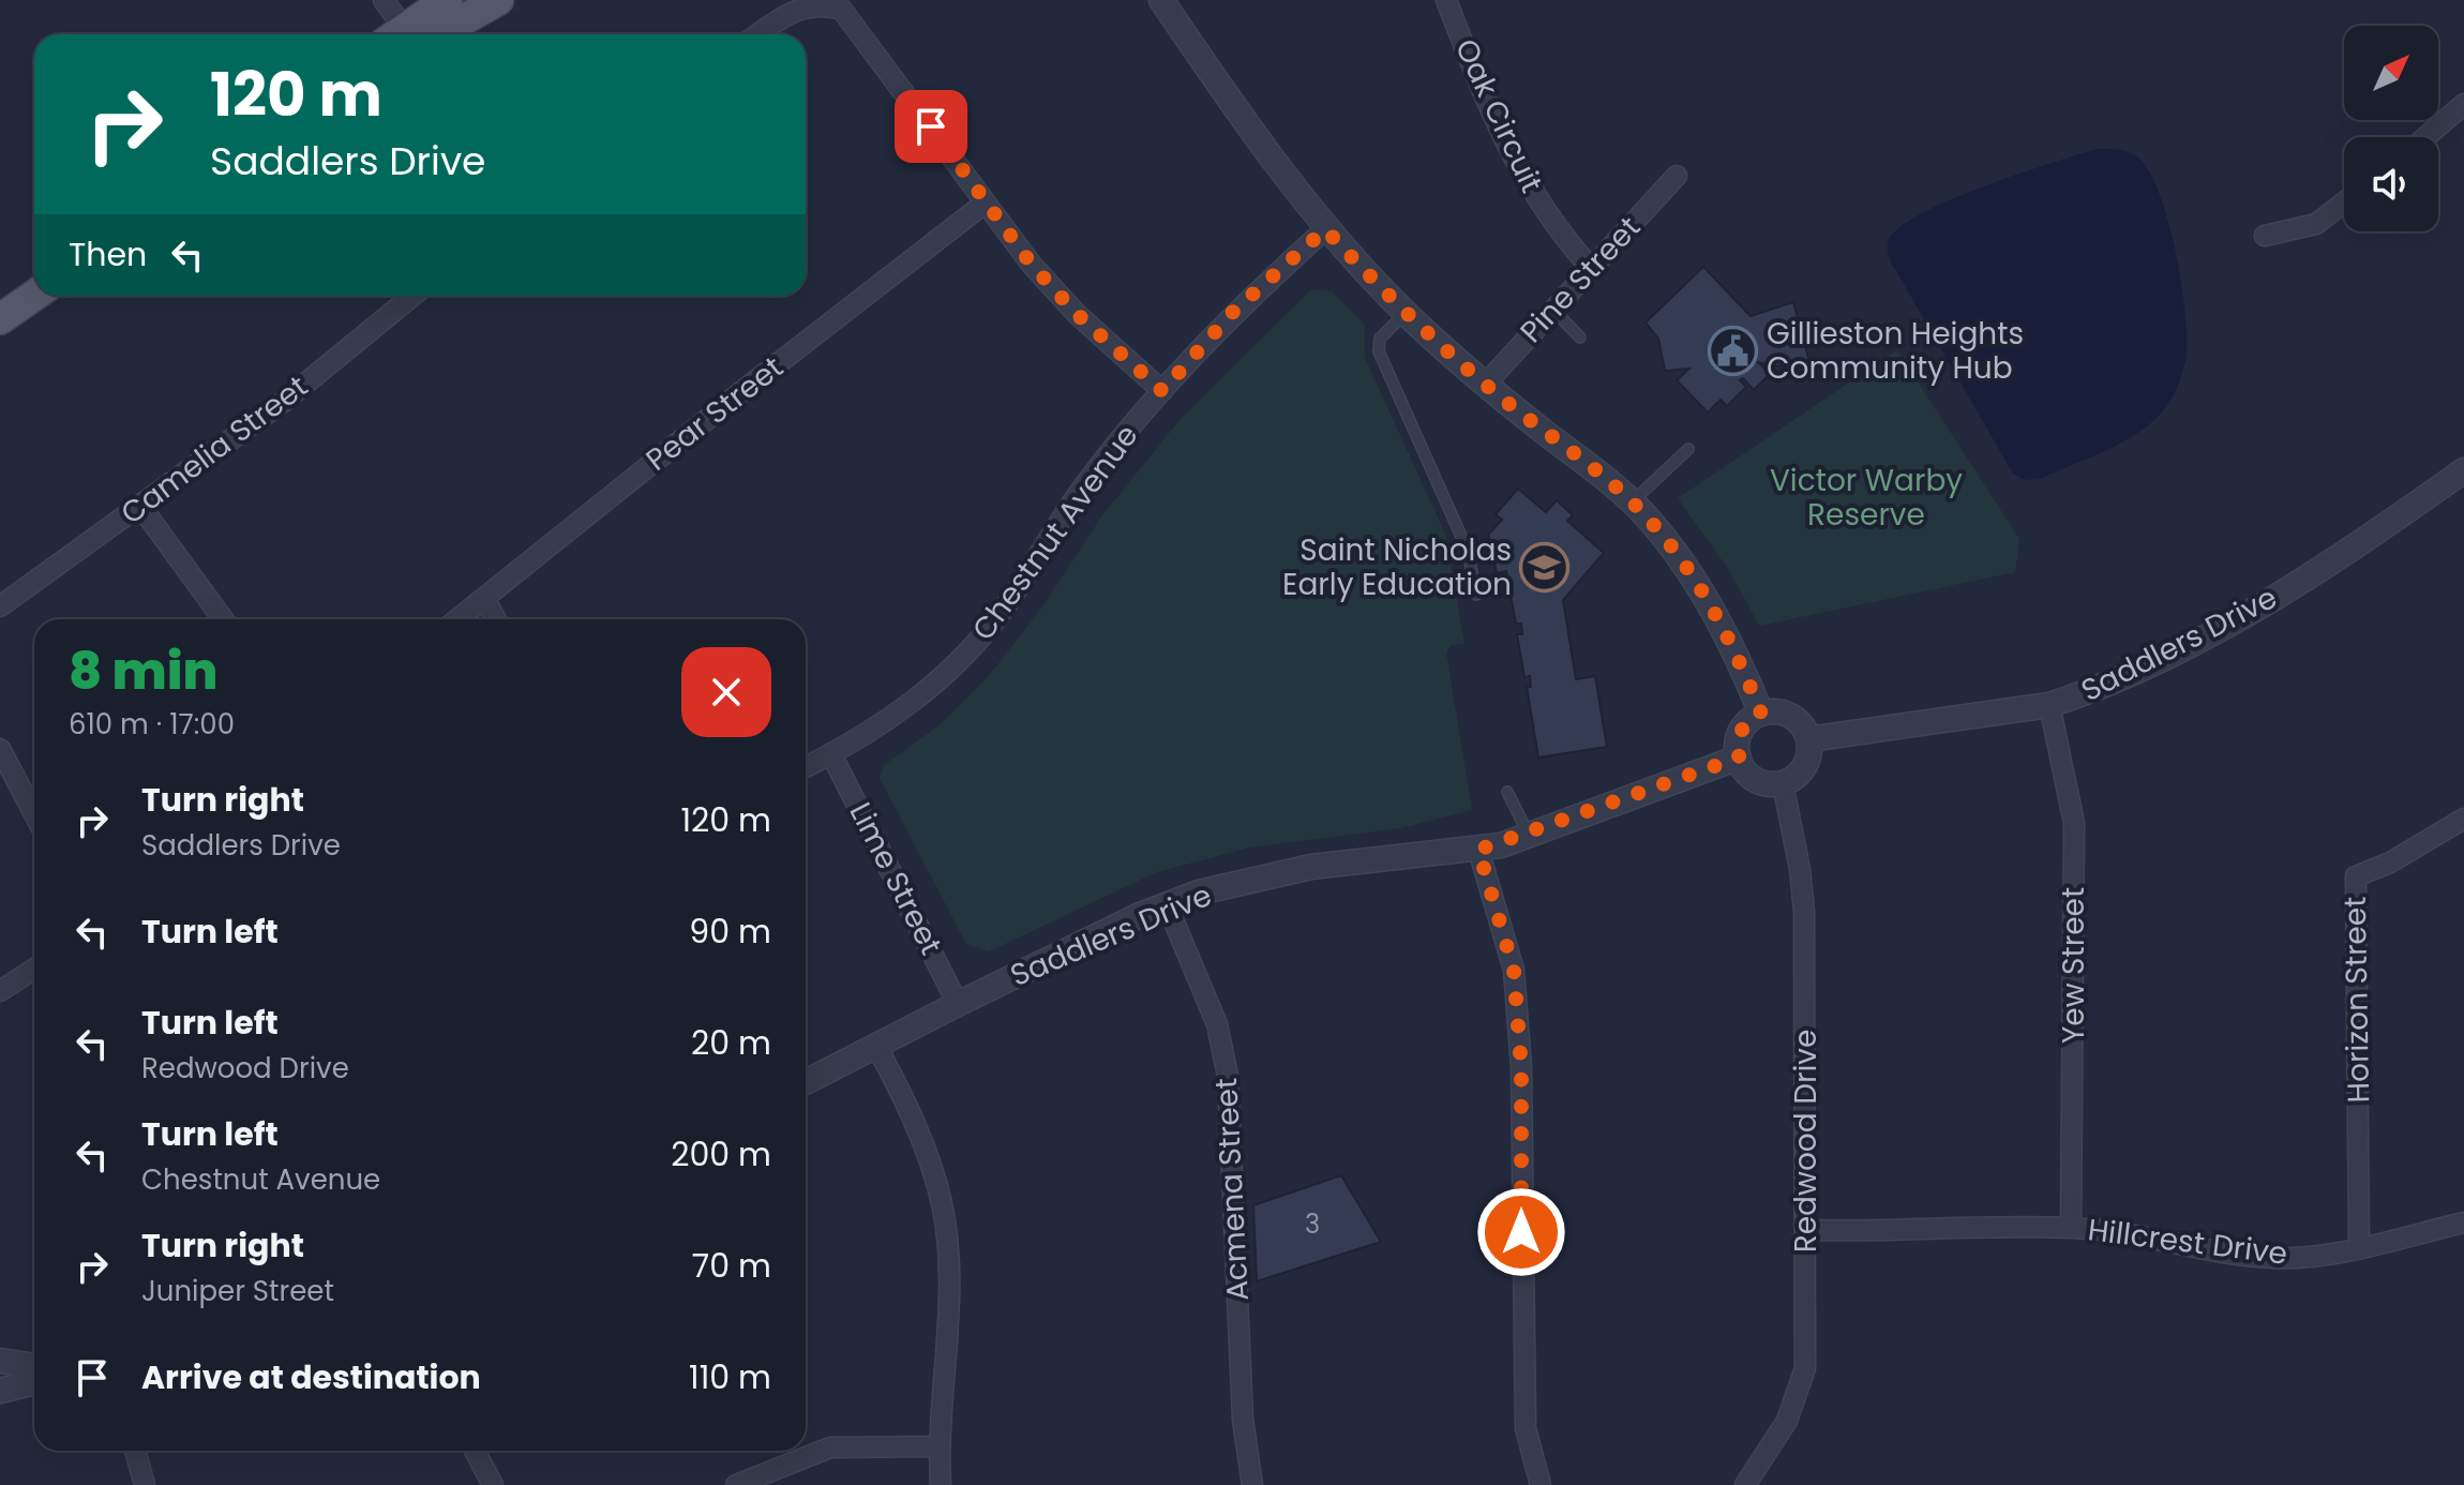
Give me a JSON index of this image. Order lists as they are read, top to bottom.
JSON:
{
  "streets": {
    "street": [
      "Oak Circuit",
      "Pine Street",
      "Pear Street",
      "Camelia Street",
      "Chestnut Avenue",
      "Saddlers Drive",
      "Lime Street",
      "Yew Street",
      "Horizon Street",
      "Redwood Drive",
      "Acmena Street",
      "Hillcrest Drive"
    ]
  },
  "crossings": [
    ["Oak Circuit", "Pine Street"],
    ["Chestnut Avenue", "Lime Street"],
    ["Saddlers Drive", "Lime Street"],
    ["Saddlers Drive", "Yew Street"],
    ["Saddlers Drive", "Redwood Drive"],
    ["Saddlers Drive", "Acmena Street"],
    ["Yew Street", "Hillcrest Drive"],
    ["Horizon Street", "Hillcrest Drive"],
    ["Redwood Drive", "Hillcrest Drive"]
  ],
  "parks": ["Victor Warby Reserve"],
  "places": {
    "public building": ["Gillieston Heights Community Hub"],
    "school or university": ["Saint Nicholas Early Education"]
  },
  "house_numbers": ["3"],
  "north": "top right",
  "page": {
    "turn": ["120 m", "Saddlers Drive"],
    "then": "Then",
    "heading": ["8 min", "610 m · 17:00"],
    "list": [
      {
        "name": "Turn right",
        "note": "Saddlers Drive",
        "value": "120 m"
      },
      {
        "name": "Turn left",
        "value": "90 m"
      },
      {
        "name": "Turn left",
        "note": "Redwood Drive",
        "value": "20 m"
      },
      {
        "name": "Turn left",
        "note": "Chestnut Avenue",
        "value": "200 m"
      },
      {
        "name": "Turn right",
        "note": "Juniper Street",
        "value": "70 m"
      },
      {
        "name": "Arrive at destination",
        "value": "110 m"
      }
    ]
  }
}
